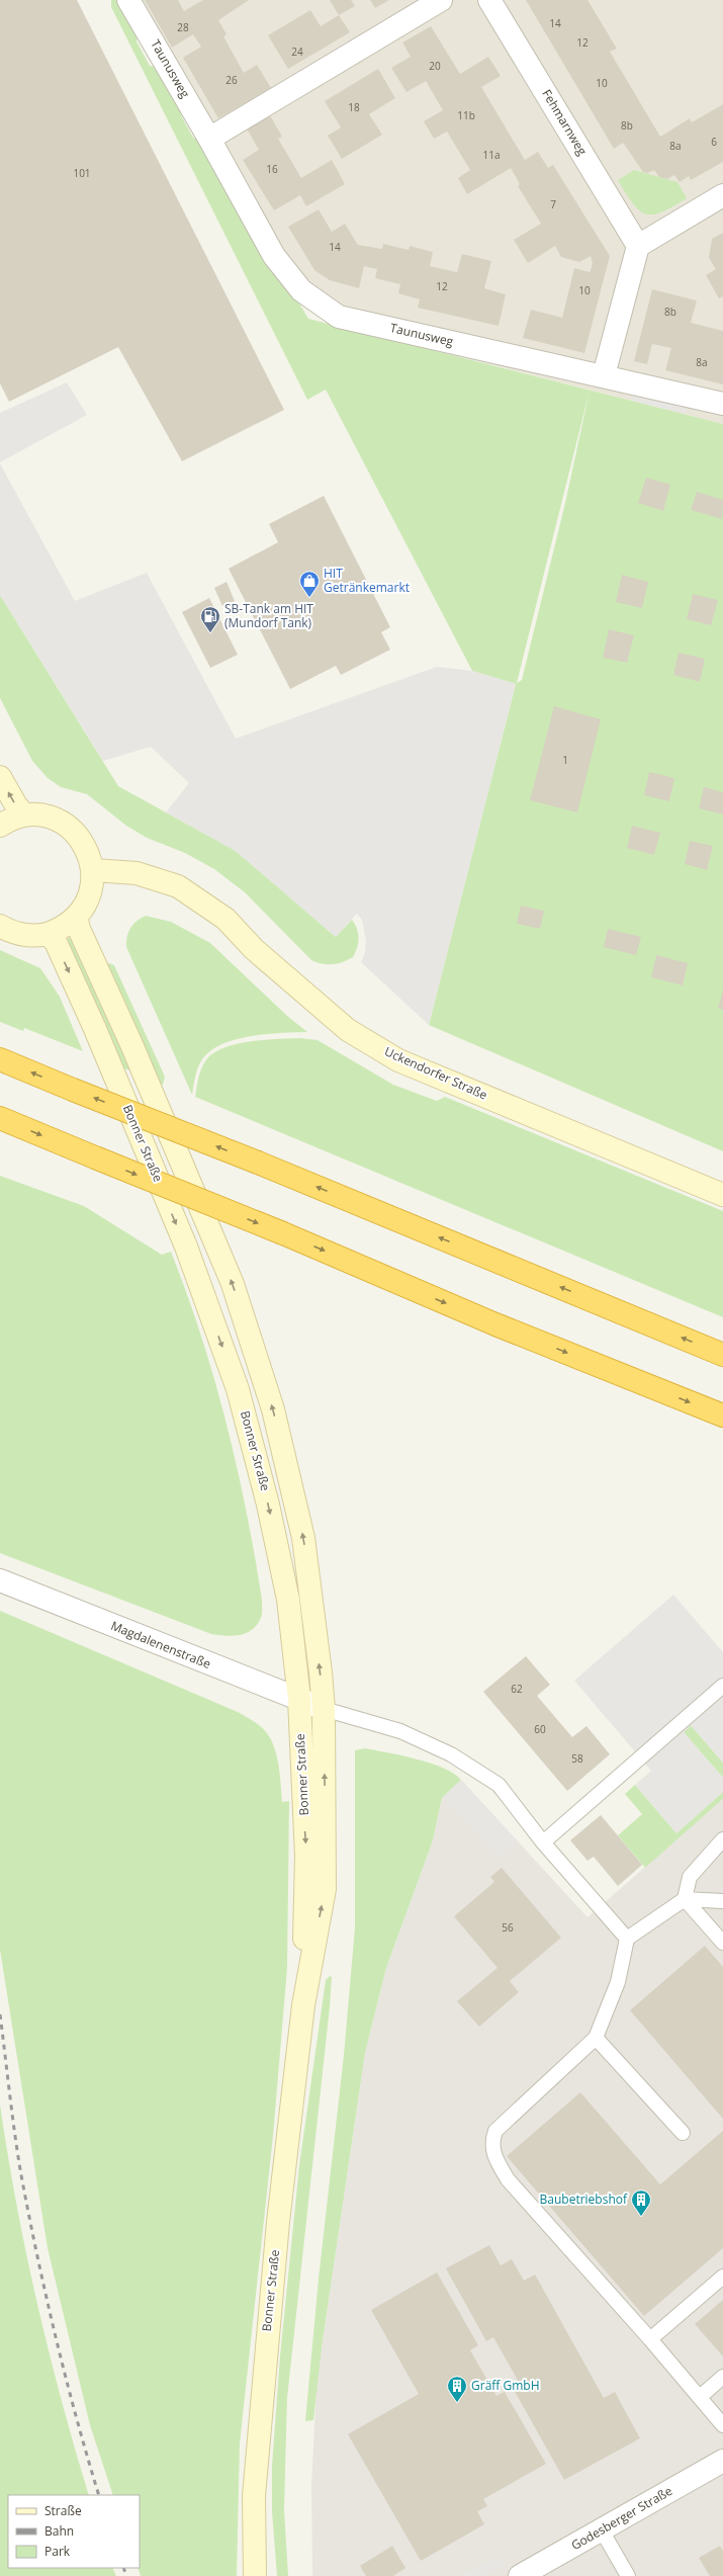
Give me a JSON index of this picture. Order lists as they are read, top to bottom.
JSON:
{
  "streets": {
    "street": [
      "Taunusweg",
      "Fehmarnweg",
      "Uckendorfer Straße",
      "Bonner Straße",
      "Magdalenenstraße",
      "Godesberger Straße"
    ]
  },
  "crossings": [
    ["Bonner Straße", "Magdalenenstraße"]
  ],
  "places": {
    "shop": ["HIT Getränkemarkt"],
    "fuel station": ["SB-Tank am HIT (Mundorf Tank)"],
    "building": ["Baubetriebshof", "Gräff GmbH"]
  },
  "house_numbers": [
    "14",
    "28",
    "12",
    "24",
    "20",
    "26",
    "10",
    "18",
    "11b",
    "8b",
    "6",
    "8a",
    "11a",
    "16",
    "101",
    "7",
    "14",
    "12",
    "10",
    "8b",
    "8a",
    "1",
    "62",
    "60",
    "58",
    "56"
  ],
  "legend": ["Straße", "Bahn", "Park"]
}
